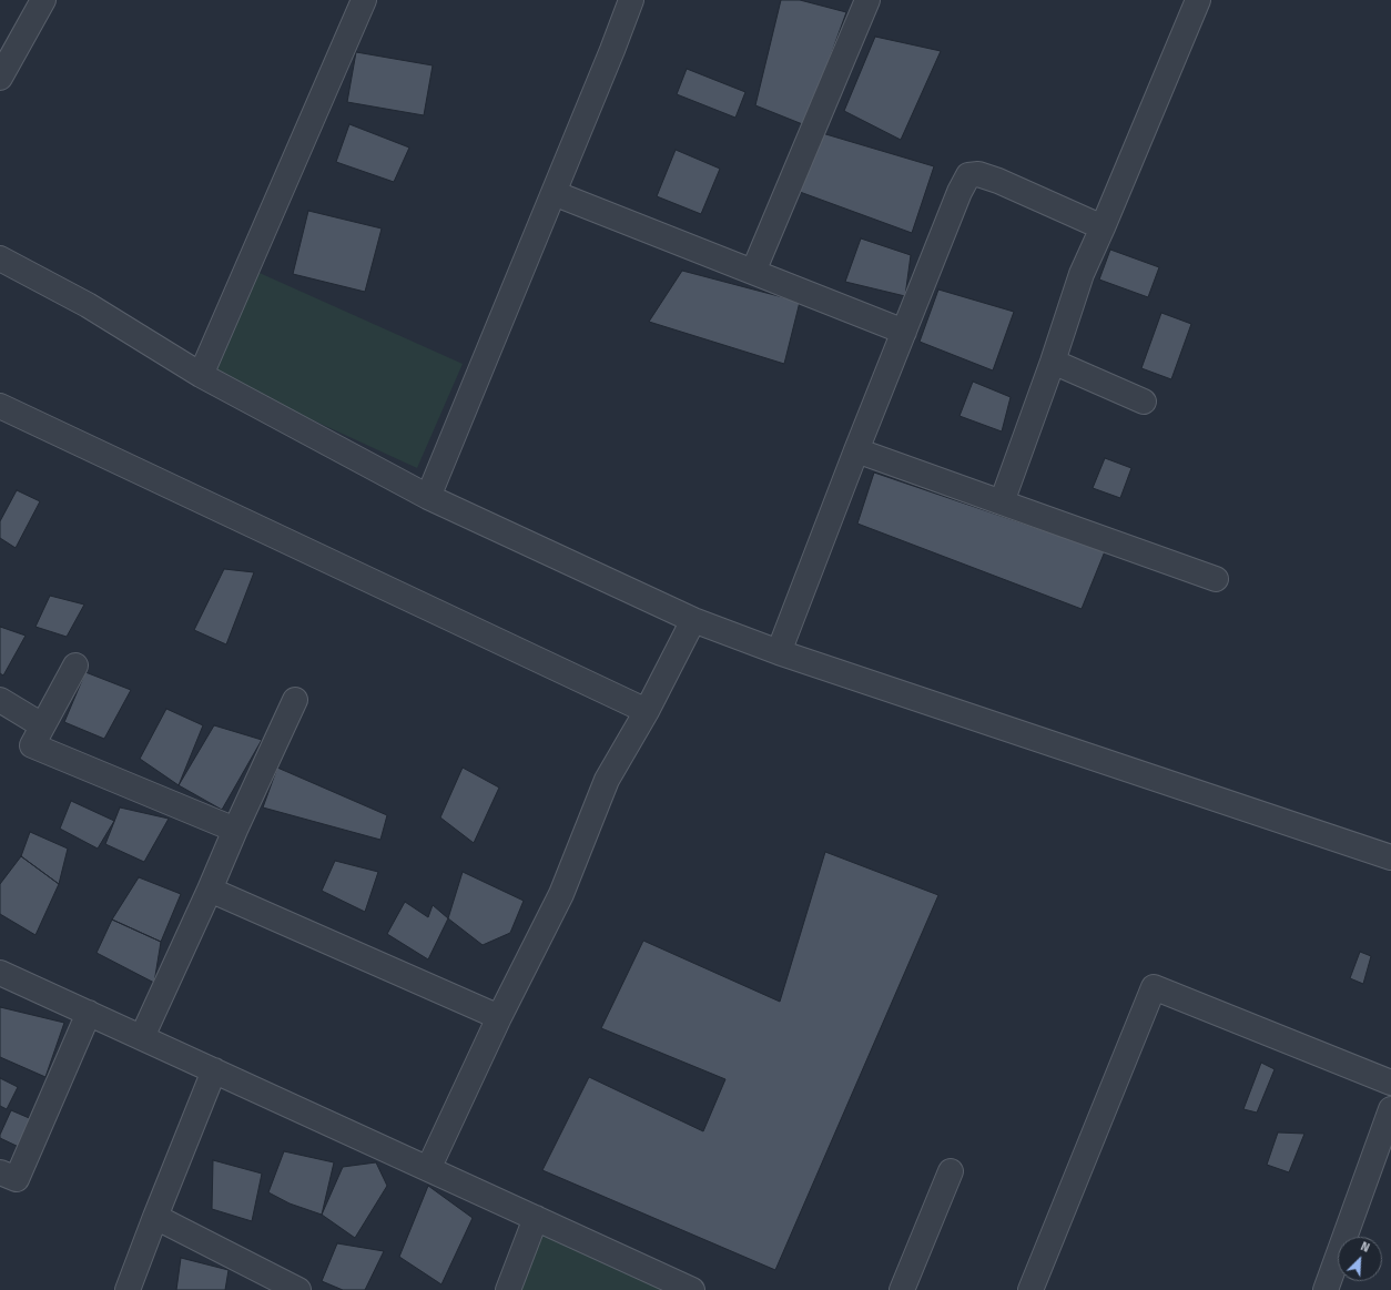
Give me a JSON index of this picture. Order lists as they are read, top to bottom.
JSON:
{
  "north": "top right"
}
